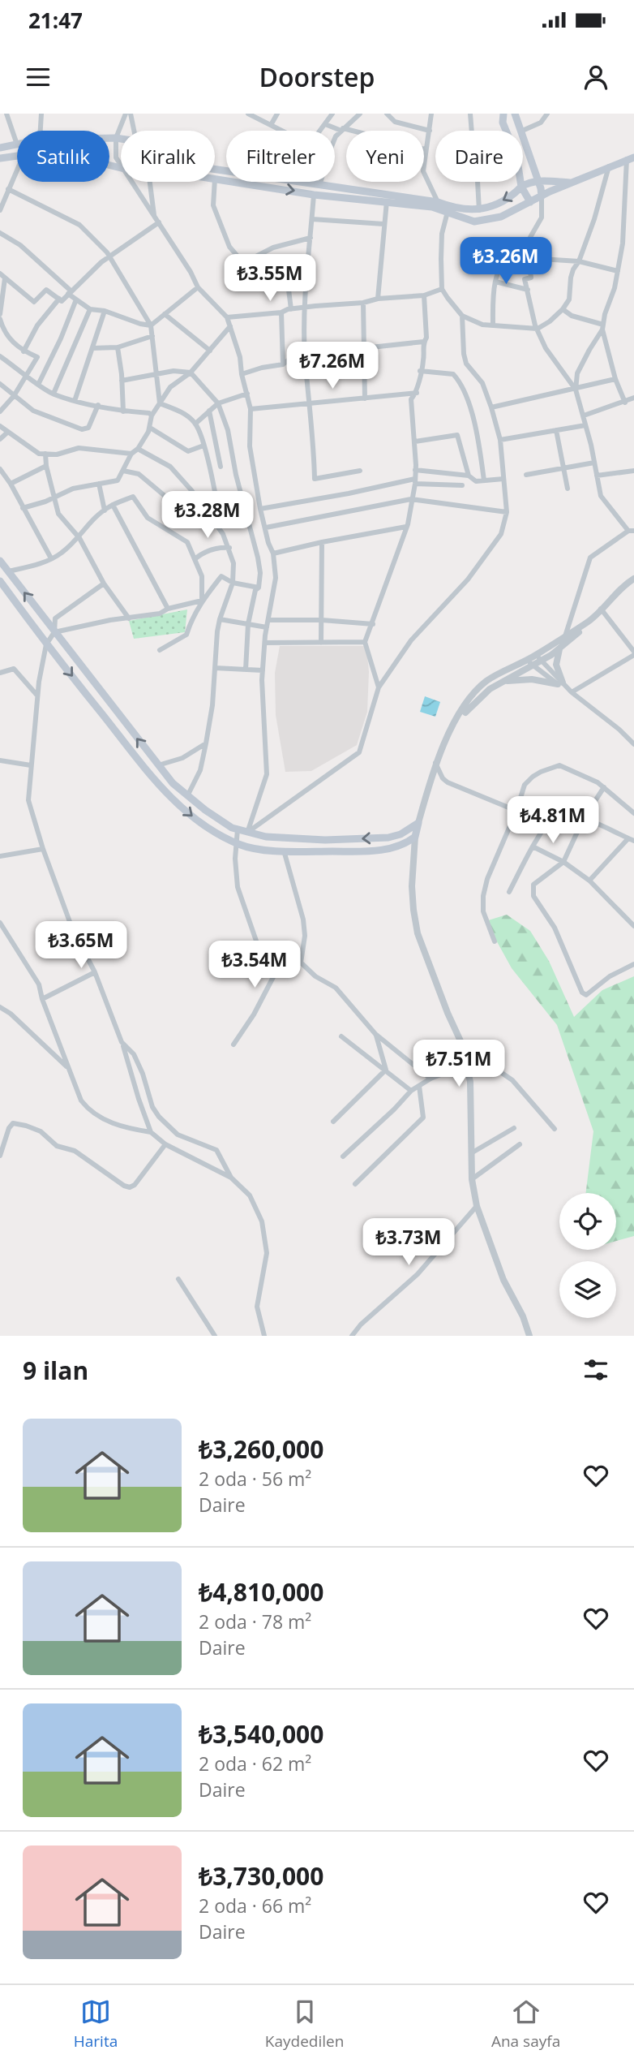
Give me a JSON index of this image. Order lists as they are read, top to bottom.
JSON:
{
  "page": {
    "status": "21:47",
    "header": "Doorstep",
    "chip": [
      "Satılık",
      "Kiralık",
      "Filtreler",
      "Yeni",
      "Daire"
    ],
    "price": [
      "₺3.26M",
      "₺3.55M",
      "₺7.26M",
      "₺3.28M",
      "₺4.81M",
      "₺3.65M",
      "₺3.54M",
      "₺7.51M",
      "₺3.73M"
    ],
    "heading": "9 ilan",
    "list": [
      {
        "name": "₺3,260,000",
        "note": "2 oda · 56 m² · Daire"
      },
      {
        "name": "₺4,810,000",
        "note": "2 oda · 78 m² · Daire"
      },
      {
        "name": "₺3,540,000",
        "note": "2 oda · 62 m² · Daire"
      },
      {
        "name": "₺3,730,000",
        "note": "2 oda · 66 m² · Daire"
      }
    ],
    "tabs": ["Harita", "Kaydedilen", "Ana sayfa"]
  }
}
